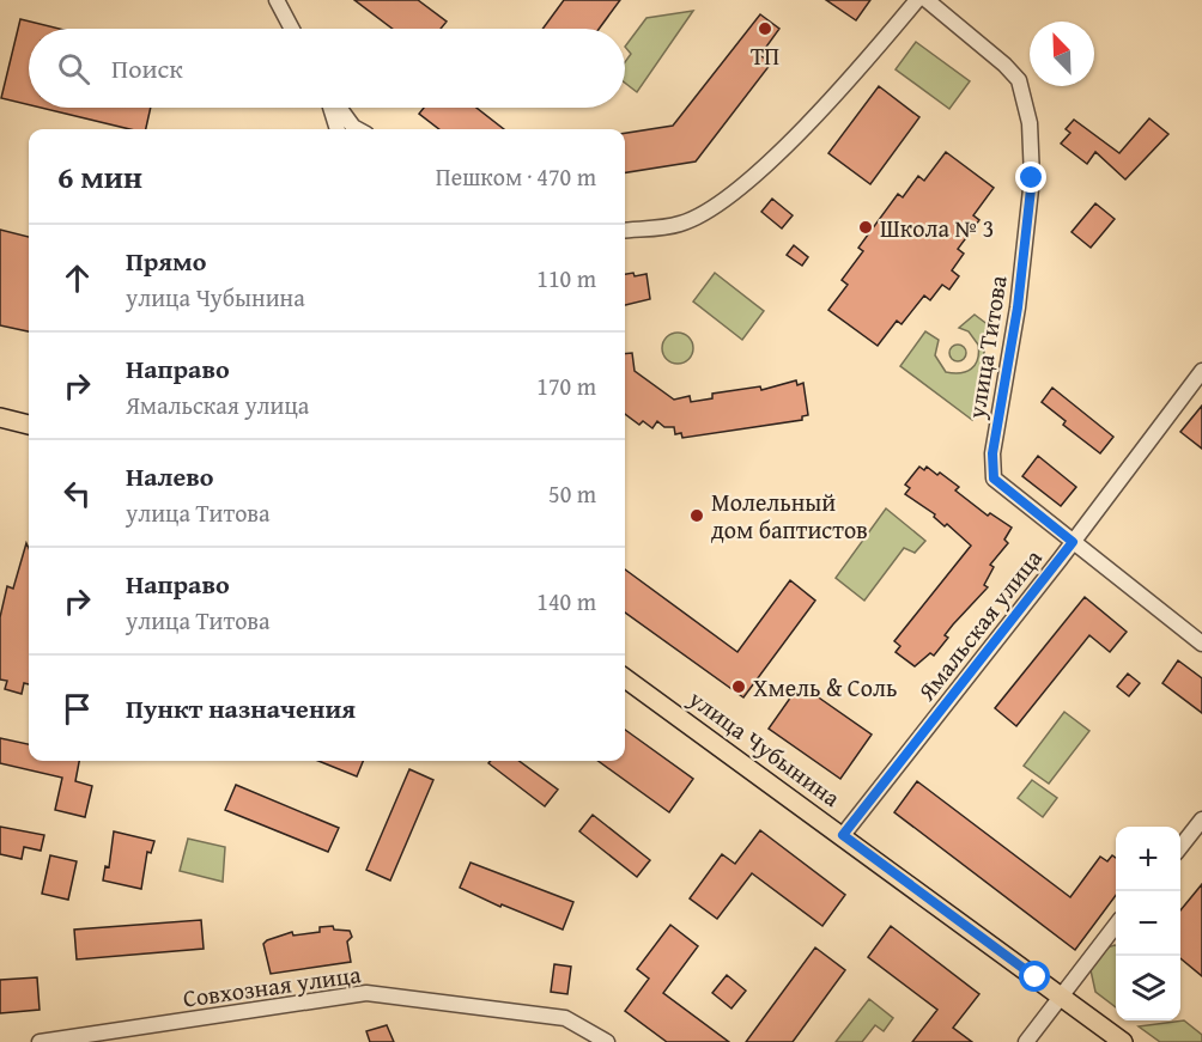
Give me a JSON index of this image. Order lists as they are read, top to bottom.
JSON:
{
  "streets": {
    "main road": ["улица Чубынина"],
    "street": ["улица Титова", "Ямальская улица", "Совхозная улица"]
  },
  "crossings": [
    ["улица Титова", "Ямальская улица"],
    ["Ямальская улица", "улица Чубынина"]
  ],
  "places": [
    "ТП",
    "Школа № 3",
    "Молельный дом баптистов",
    "Хмель & Соль"
  ],
  "north": "top left",
  "page": {
    "search": "Поиск",
    "heading": ["6 мин", "Пешком · 470 m"],
    "list": [
      ["Прямо", "улица Чубынина", "110 m"],
      ["Направо", "Ямальская улица", "170 m"],
      ["Налево", "улица Титова", "50 m"],
      ["Направо", "улица Титова", "140 m"],
      "Пункт назначения"
    ],
    "map_buttons": ["+", "−"]
  }
}
